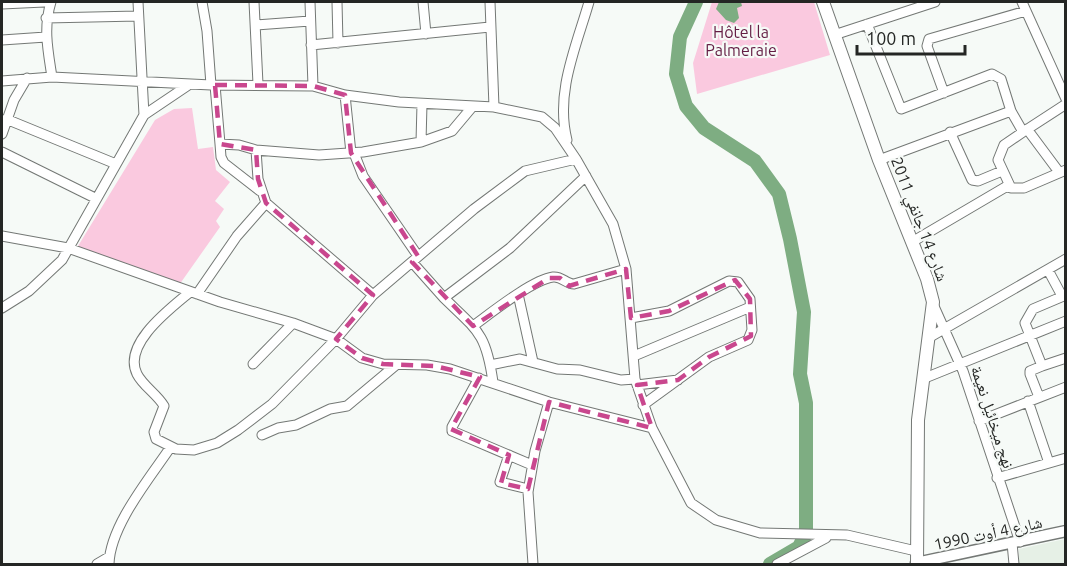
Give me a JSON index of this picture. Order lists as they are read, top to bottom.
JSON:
{
  "streets": {
    "main road": ["شارع 14 جانفي 2011"],
    "street": ["نهج ميخائيل نعيمة", "شارع 4 أوت 1990"]
  },
  "crossings": [
    ["شارع 14 جانفي 2011", "نهج ميخائيل نعيمة"],
    ["شارع 14 جانفي 2011", "شارع 4 أوت 1990"],
    ["نهج ميخائيل نعيمة", "شارع 4 أوت 1990"]
  ],
  "parks": ["Hôtel la Palmeraie"],
  "scale_bar": "100 m"
}
